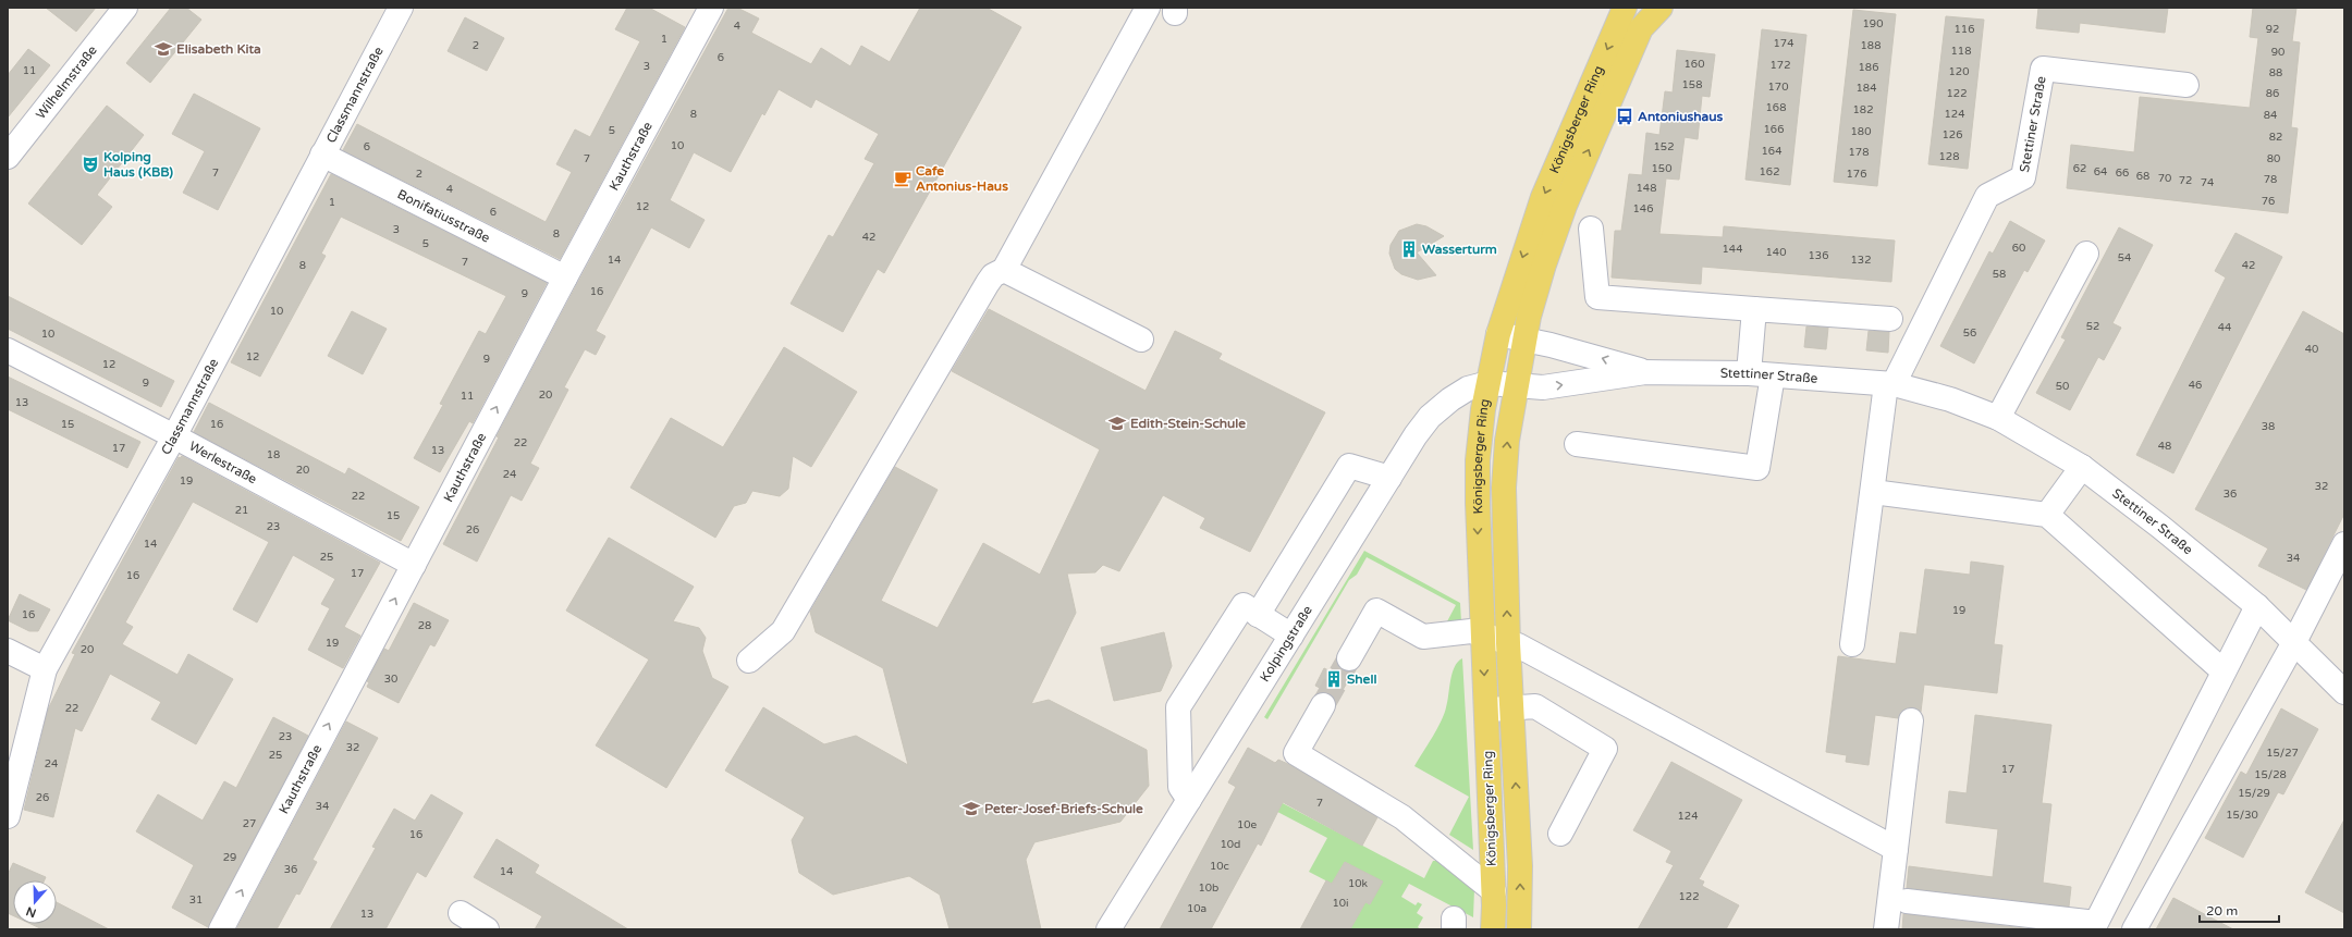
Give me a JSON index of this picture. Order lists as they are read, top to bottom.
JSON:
{
  "streets": {
    "main road": ["Königsberger Ring"],
    "street": [
      "Wilhelmstraße",
      "Classmannstraße",
      "Stettiner Straße",
      "Kauthstraße",
      "Bonifatiusstraße",
      "Werlestraße",
      "Kolpingstraße"
    ]
  },
  "crossings": [
    ["Classmannstraße", "Bonifatiusstraße"],
    ["Classmannstraße", "Werlestraße"],
    ["Königsberger Ring", "Stettiner Straße"],
    ["Königsberger Ring", "Kolpingstraße"],
    ["Stettiner Straße", "Kolpingstraße"],
    ["Kauthstraße", "Bonifatiusstraße"],
    ["Kauthstraße", "Werlestraße"]
  ],
  "one_way": ["Kauthstraße"],
  "places": {
    "school or university": ["Elisabeth Kita", "Edith-Stein-Schule", "Peter-Josef-Briefs-Schule"],
    "bus stop": ["Antoniushaus"],
    "theatre": ["Kolping Haus (KBB)"],
    "cafe": ["Cafe Antonius-Haus"],
    "building": ["Wasserturm", "Shell"]
  },
  "house_numbers": [
    "190",
    "4",
    "116",
    "92",
    "1",
    "174",
    "2",
    "188",
    "118",
    "90",
    "6",
    "160",
    "172",
    "3",
    "186",
    "11",
    "120",
    "88",
    "158",
    "170",
    "184",
    "122",
    "86",
    "168",
    "182",
    "8",
    "124",
    "84",
    "166",
    "5",
    "180",
    "126",
    "82",
    "10",
    "6",
    "152",
    "164",
    "178",
    "128",
    "7",
    "80",
    "150",
    "62",
    "162",
    "64",
    "7",
    "66",
    "2",
    "176",
    "68",
    "70",
    "78",
    "72",
    "74",
    "148",
    "4",
    "76",
    "1",
    "12",
    "146",
    "6",
    "3",
    "8",
    "42",
    "5",
    "60",
    "144",
    "140",
    "136",
    "54",
    "14",
    "132",
    "7",
    "8",
    "42",
    "58",
    "16",
    "9",
    "10",
    "52",
    "44",
    "56",
    "10",
    "40",
    "12",
    "9",
    "12",
    "9",
    "46",
    "50",
    "20",
    "11",
    "13",
    "15",
    "16",
    "38",
    "22",
    "48",
    "17",
    "13",
    "18",
    "20",
    "24",
    "19",
    "32",
    "36",
    "22",
    "21",
    "15",
    "23",
    "26",
    "14",
    "25",
    "34",
    "17",
    "16",
    "19",
    "16",
    "28",
    "19",
    "20",
    "30",
    "22",
    "23",
    "32",
    "15/27",
    "25",
    "24",
    "17",
    "15/28",
    "15/29",
    "26",
    "7",
    "34",
    "15/30",
    "124",
    "27",
    "10e",
    "16",
    "10d",
    "29",
    "10c",
    "36",
    "14",
    "10k",
    "10b",
    "122",
    "31",
    "10i",
    "10a",
    "13"
  ],
  "scale_bar": "20 m",
  "north": "bottom"
}
